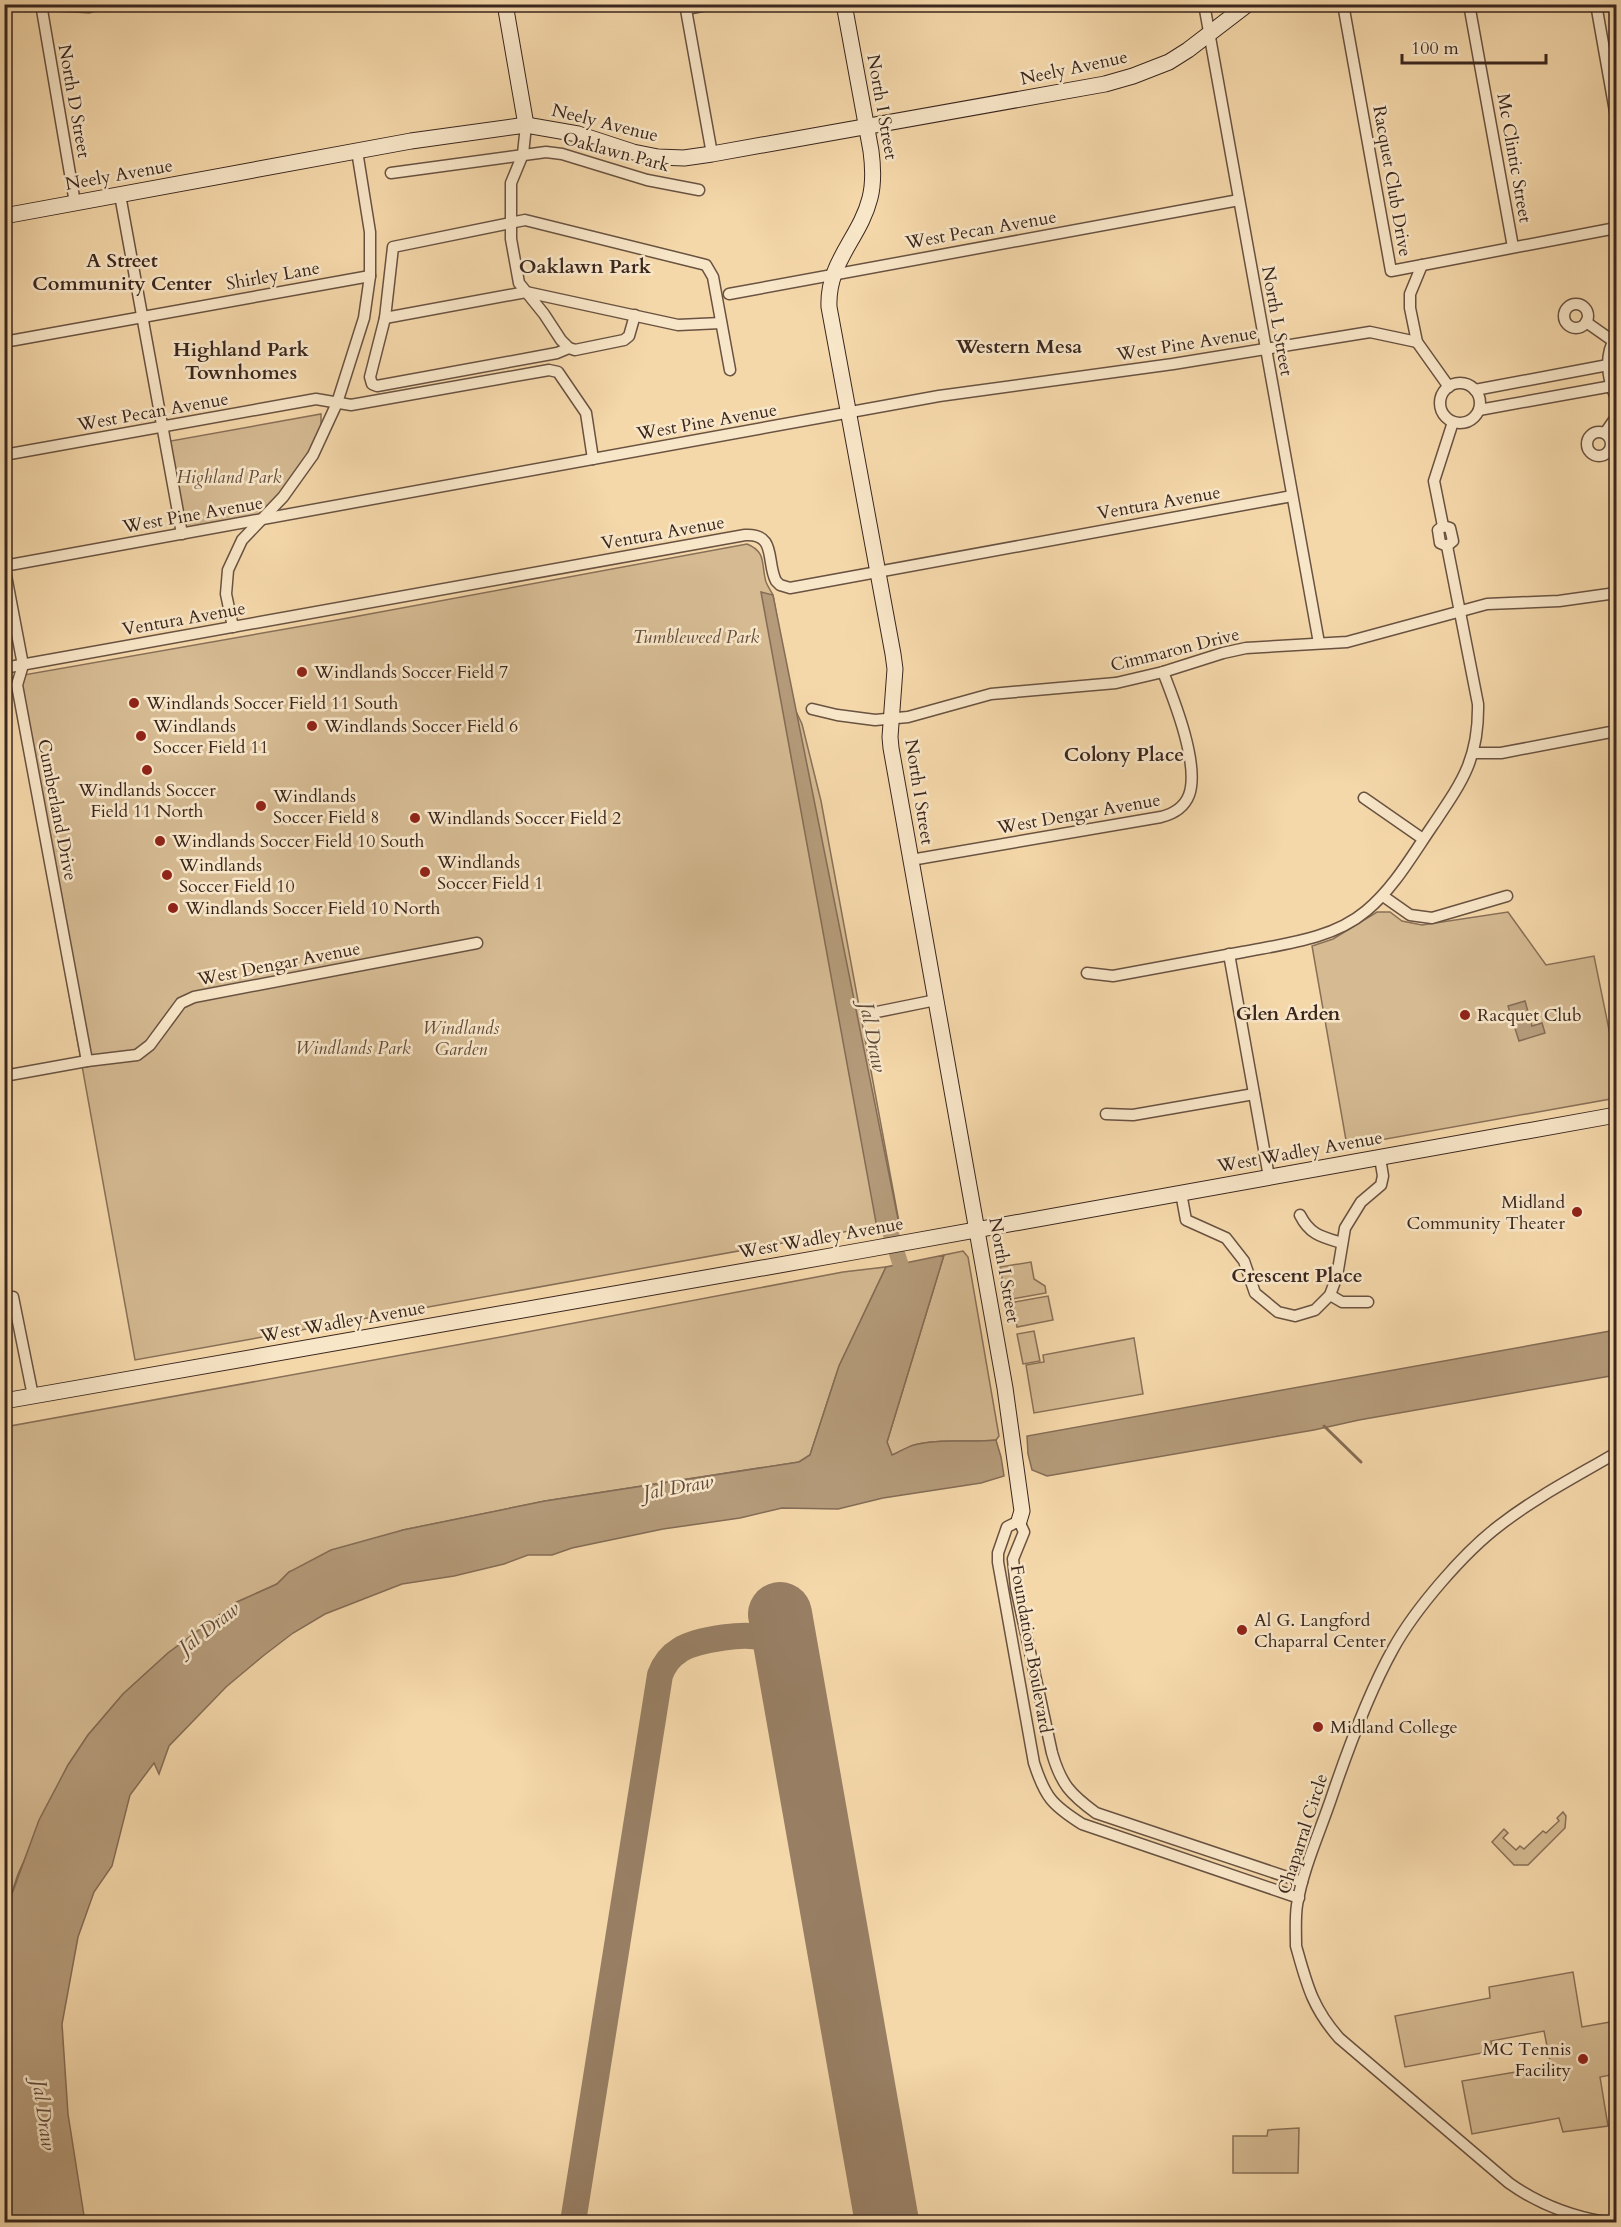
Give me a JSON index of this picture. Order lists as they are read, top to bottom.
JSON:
{
  "streets": {
    "street": [
      "Neely Avenue",
      "North D Street",
      "North I Street",
      "Oaklawn Park",
      "Mc Clintic Street",
      "Racquet Club Drive",
      "West Pecan Avenue",
      "Shirley Lane",
      "North L Street",
      "West Pine Avenue",
      "Ventura Avenue",
      "Cimmaron Drive",
      "Cumberland Drive",
      "West Dengar Avenue",
      "West Wadley Avenue",
      "Foundation Boulevard",
      "Chaparral Circle"
    ]
  },
  "crossings": [
    ["Neely Avenue", "North D Street"],
    ["Neely Avenue", "North I Street"],
    ["Neely Avenue", "North L Street"],
    ["North I Street", "West Pecan Avenue"],
    ["North I Street", "West Pine Avenue"],
    ["North I Street", "Ventura Avenue"],
    ["North I Street", "Cimmaron Drive"],
    ["North I Street", "West Dengar Avenue"],
    ["North I Street", "West Wadley Avenue"],
    ["North I Street", "Foundation Boulevard"],
    ["Racquet Club Drive", "West Pine Avenue"],
    ["West Pecan Avenue", "North L Street"],
    ["West Pecan Avenue", "West Pine Avenue"],
    ["North L Street", "West Pine Avenue"],
    ["North L Street", "Ventura Avenue"],
    ["North L Street", "Cimmaron Drive"],
    ["West Pine Avenue", "Cumberland Drive"],
    ["Ventura Avenue", "Cumberland Drive"],
    ["Cimmaron Drive", "West Dengar Avenue"],
    ["Cumberland Drive", "West Dengar Avenue"],
    ["Foundation Boulevard", "Chaparral Circle"]
  ],
  "districts": [
    "A Street Community Center",
    "Oaklawn Park",
    "Western Mesa",
    "Highland Park Townhomes",
    "Colony Place",
    "Glen Arden",
    "Crescent Place"
  ],
  "water": ["Jal Draw"],
  "parks": [
    "Highland Park",
    "Tumbleweed Park",
    "Windlands Garden",
    "Windlands Park"
  ],
  "places": [
    "Windlands Soccer Field 7",
    "Windlands Soccer Field 11 South",
    "Windlands Soccer Field 6",
    "Windlands Soccer Field 11",
    "Windlands Soccer Field 11 North",
    "Windlands Soccer Field 8",
    "Windlands Soccer Field 2",
    "Windlands Soccer Field 10 South",
    "Windlands Soccer Field 1",
    "Windlands Soccer Field 10",
    "Windlands Soccer Field 10 North",
    "Racquet Club",
    "Midland Community Theater",
    "Al G. Langford Chaparral Center",
    "Midland College",
    "MC Tennis Facility"
  ],
  "scale_bar": "100 m"
}
